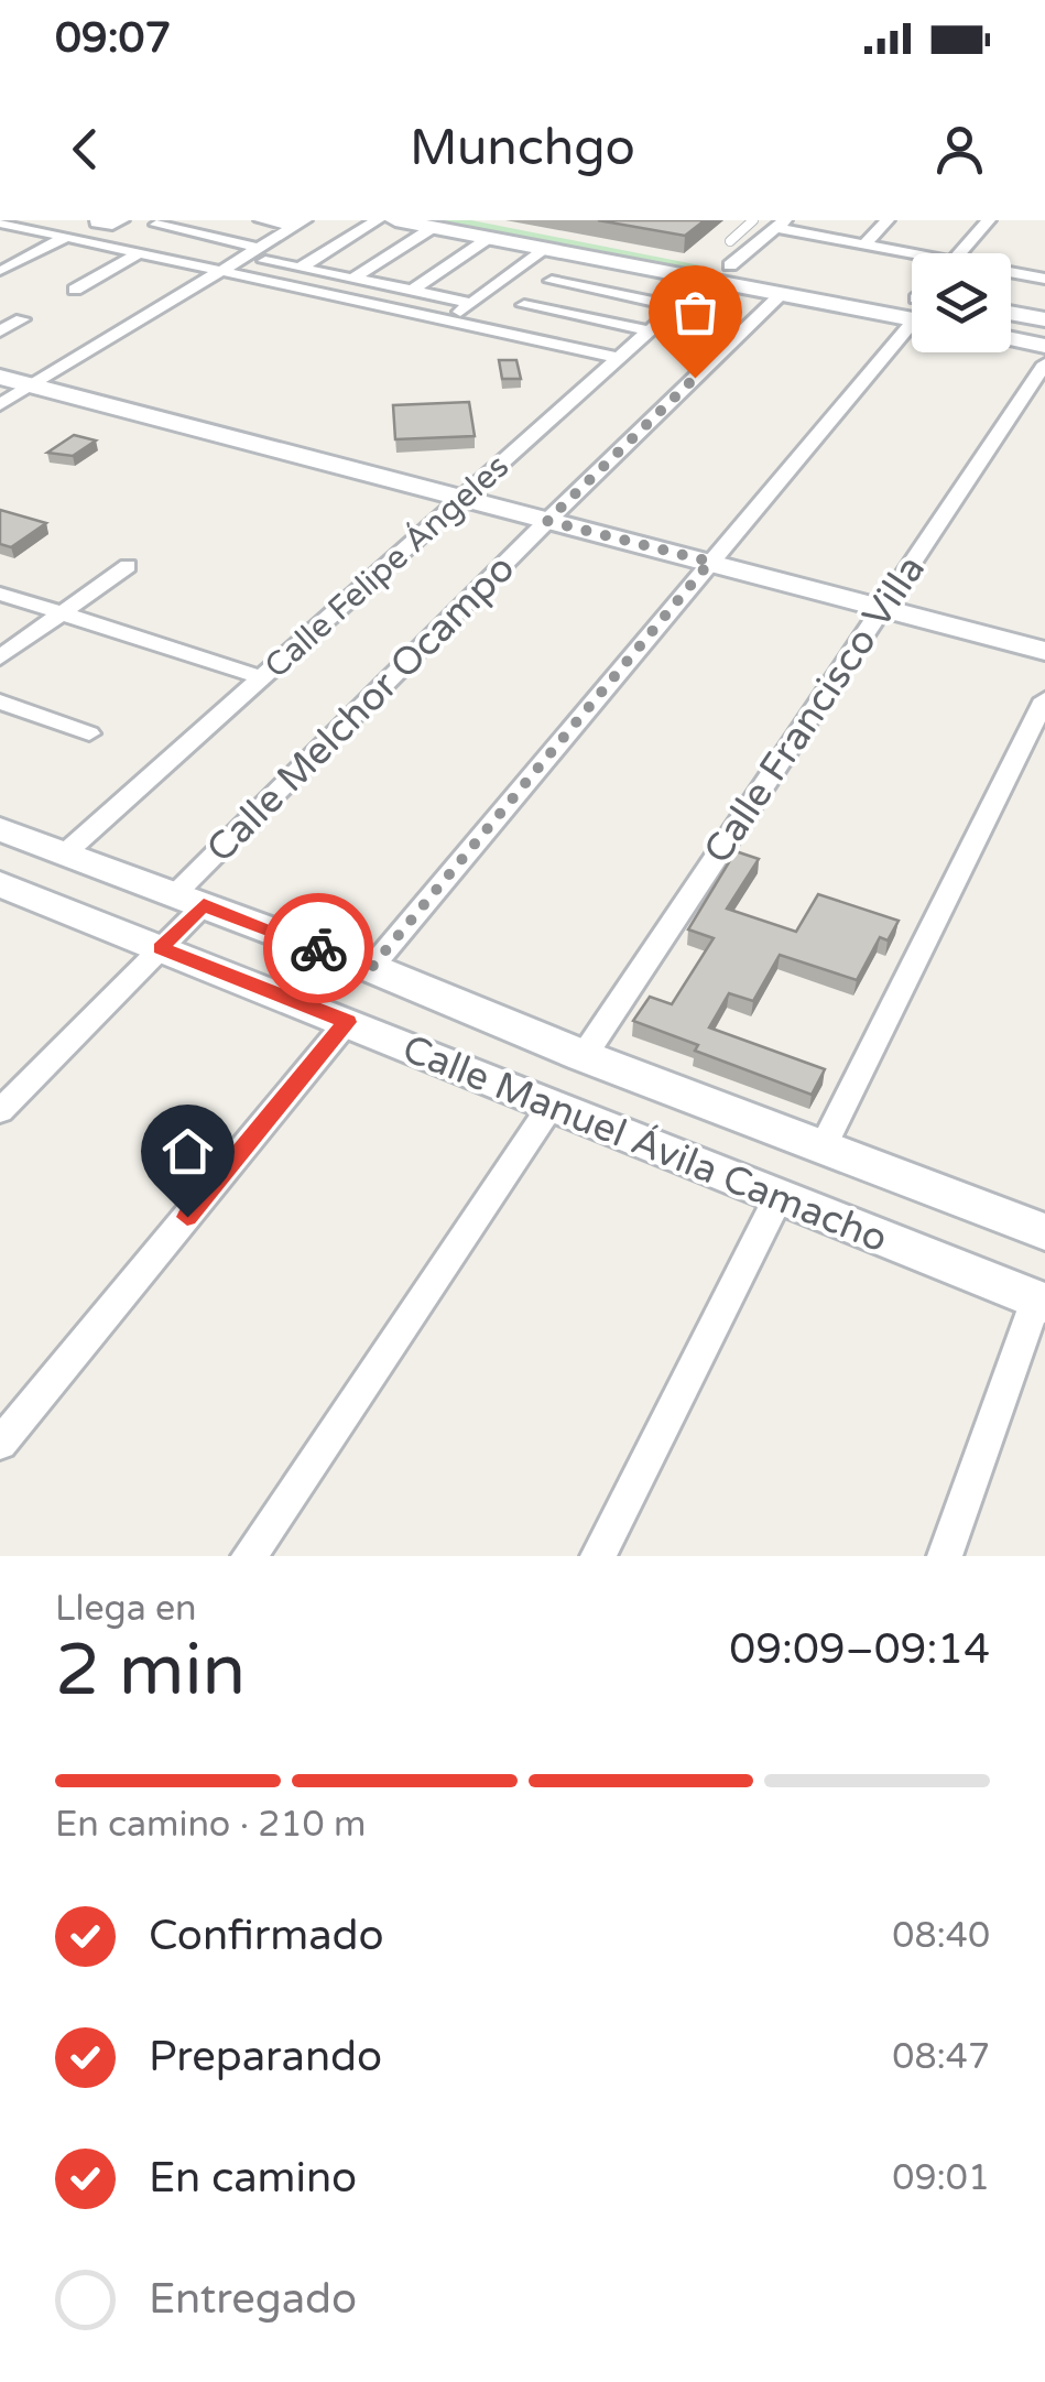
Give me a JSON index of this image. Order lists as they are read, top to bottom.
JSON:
{
  "streets": {
    "street": [
      "Calle Felipe Ángeles",
      "Calle Melchor Ocampo",
      "Calle Francisco Villa",
      "Calle Manuel Ávila Camacho"
    ]
  },
  "crossings": [
    ["Calle Felipe Ángeles", "Calle Manuel Ávila Camacho"],
    ["Calle Melchor Ocampo", "Calle Manuel Ávila Camacho"],
    ["Calle Francisco Villa", "Calle Manuel Ávila Camacho"]
  ],
  "page": {
    "status": "09:07",
    "header": "Munchgo",
    "heading": ["2 min", "Llega en", "09:09–09:14"],
    "bar": "En camino · 210 m",
    "list": [
      ["Confirmado", "08:40"],
      ["Preparando", "08:47"],
      ["En camino", "09:01"],
      "Entregado"
    ]
  }
}
